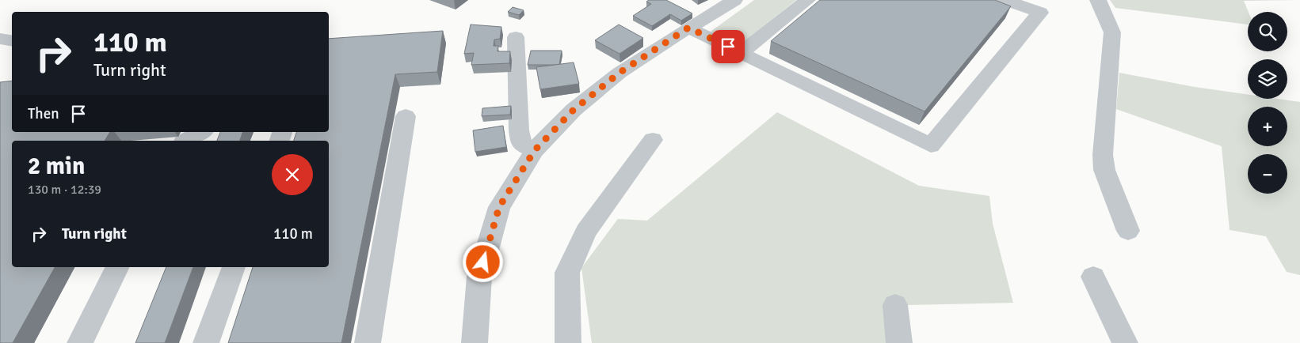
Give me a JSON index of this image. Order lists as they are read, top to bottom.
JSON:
{
  "page": {
    "map_buttons": ["+", "−"],
    "turn": ["110 m", "Turn right"],
    "then": "Then",
    "heading": ["2 min", "130 m · 12:39"],
    "list": [
      {
        "name": "Turn right",
        "value": "110 m"
      }
    ]
  }
}
